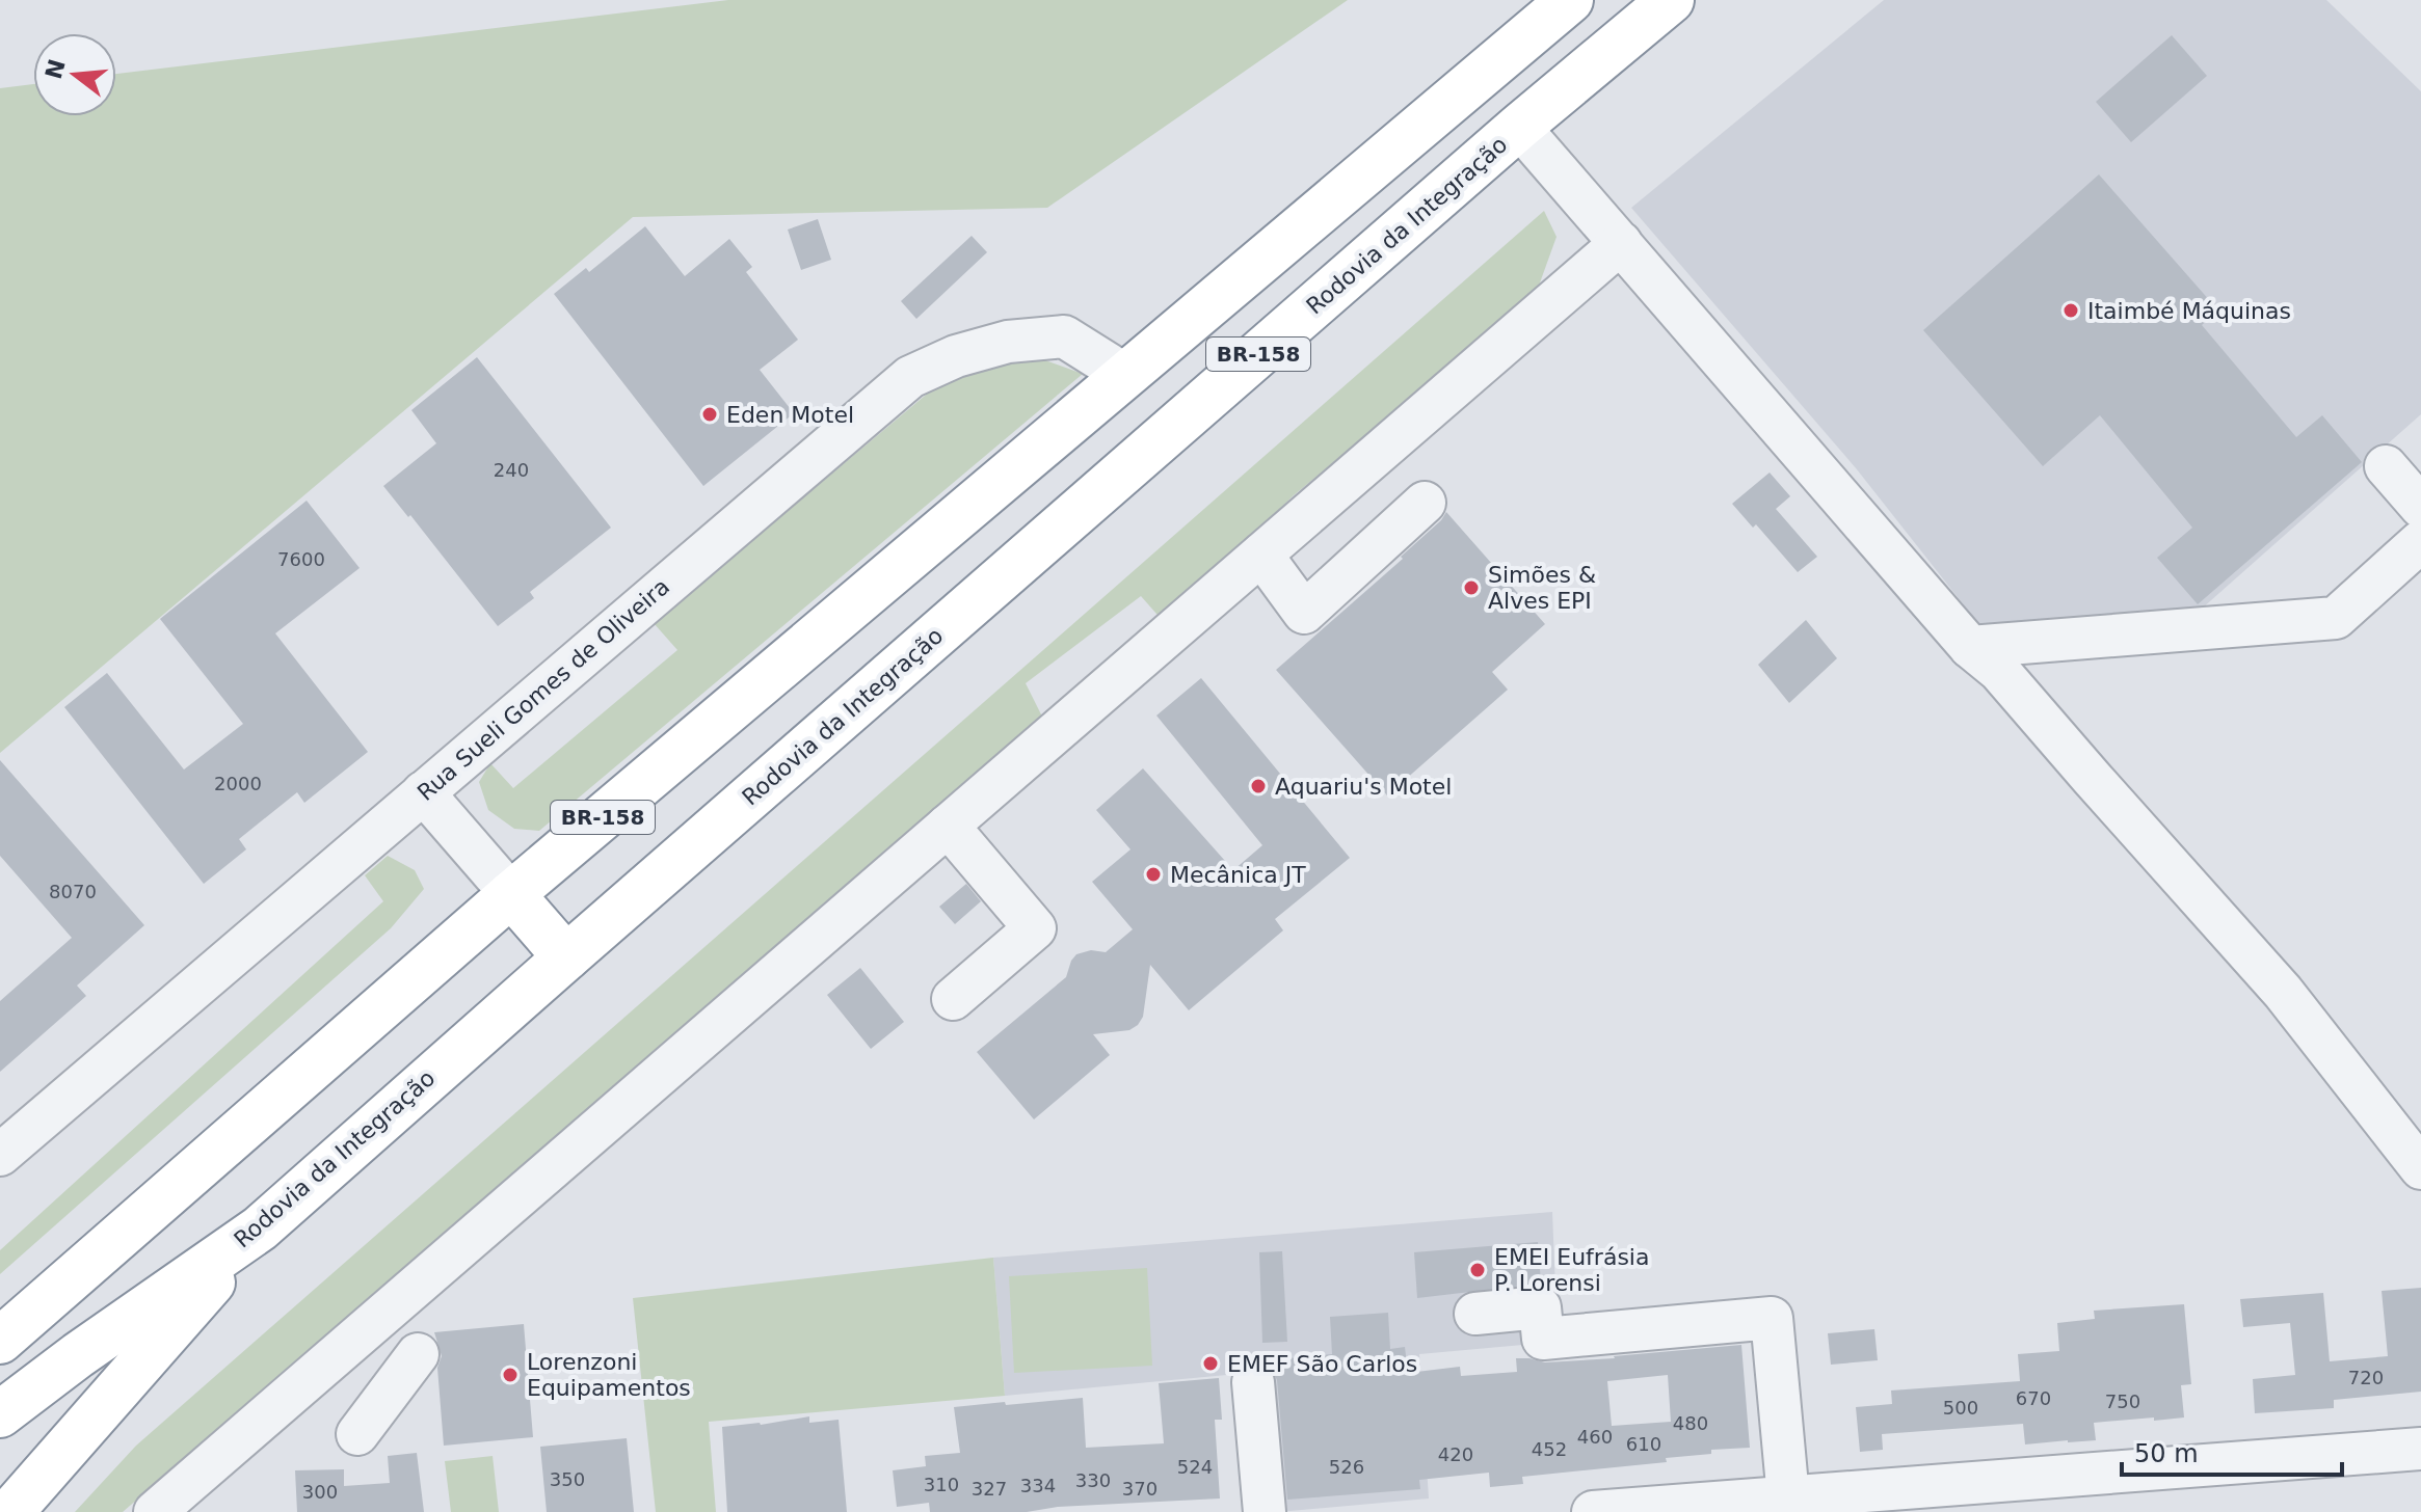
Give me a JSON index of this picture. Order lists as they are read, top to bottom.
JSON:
{
  "streets": {
    "highway": ["Rodovia da Integração", "BR-158"],
    "street": ["Rua Sueli Gomes de Oliveira"]
  },
  "crossings": [
    ["BR-158", "Rua Sueli Gomes de Oliveira"]
  ],
  "places": [
    "Itaimbé Máquinas",
    "Eden Motel",
    "Simões & Alves EPI",
    "Aquariu's Motel",
    "Mecânica JT",
    "EMEI Eufrásia P. Lorensi",
    "EMEF São Carlos",
    "Lorenzoni Equipamentos"
  ],
  "house_numbers": [
    "240",
    "7600",
    "2000",
    "8070",
    "720",
    "670",
    "750",
    "500",
    "480",
    "460",
    "610",
    "452",
    "420",
    "524",
    "526",
    "350",
    "330",
    "310",
    "334",
    "327",
    "370",
    "300"
  ],
  "scale_bar": "50 m",
  "north": "left"
}
